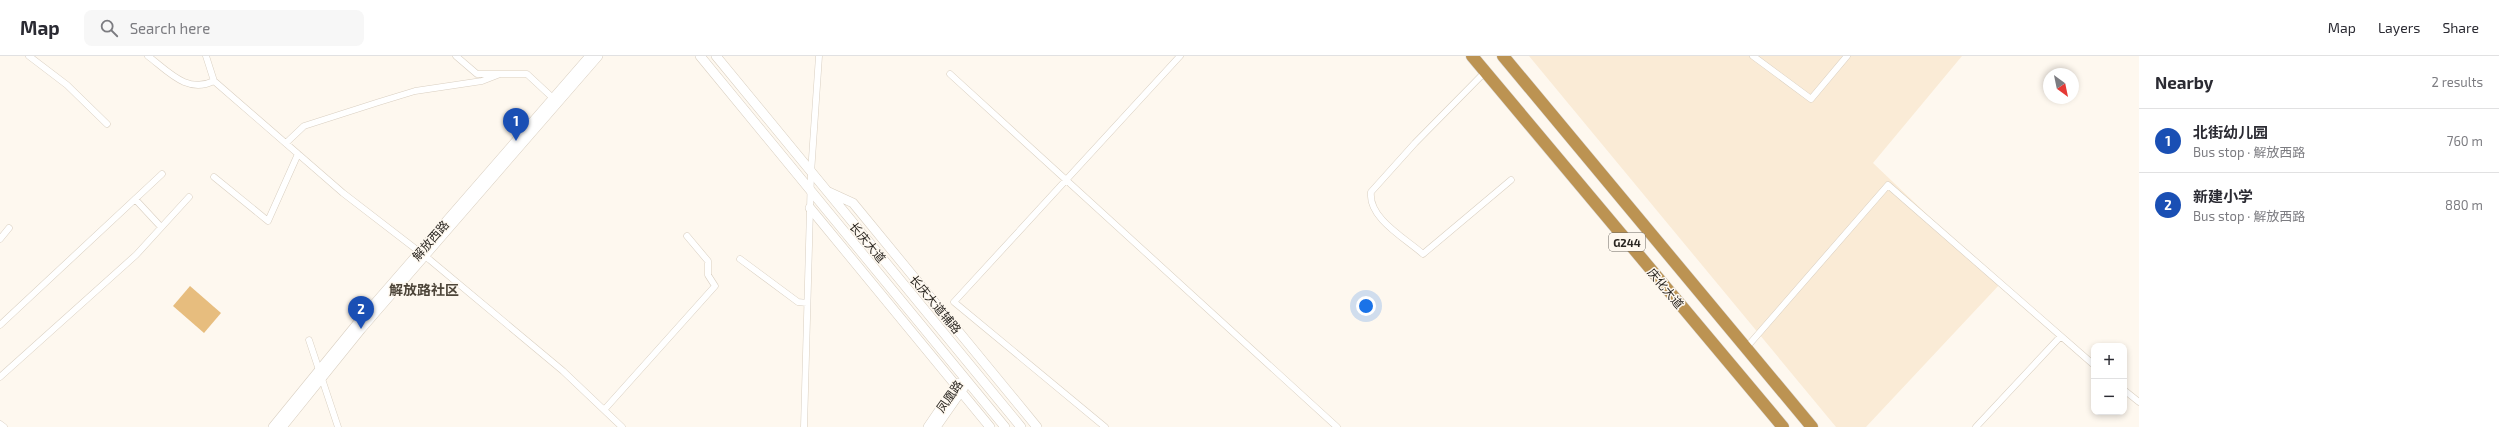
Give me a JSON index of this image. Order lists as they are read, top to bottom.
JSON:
{
  "streets": {
    "highway": ["G244", "庆化大道"],
    "street": [
      "解放西路",
      "长庆大道",
      "长庆大道辅路",
      "凤凰路"
    ]
  },
  "crossings": [
    ["长庆大道", "长庆大道辅路"],
    ["长庆大道", "凤凰路"]
  ],
  "districts": ["解放路社区"],
  "north": "bottom right",
  "page": {
    "header": "Map",
    "search": "Search here",
    "nav": ["Map", "Layers", "Share"],
    "heading": ["Nearby", "2 results"],
    "pins": ["1", "2"],
    "list": [
      {
        "mark": "1",
        "name": "北街幼儿园",
        "note": "Bus stop · 解放西路",
        "value": "760 m"
      },
      {
        "mark": "2",
        "name": "新建小学",
        "note": "Bus stop · 解放西路",
        "value": "880 m"
      }
    ],
    "map_buttons": ["+", "−"]
  }
}
